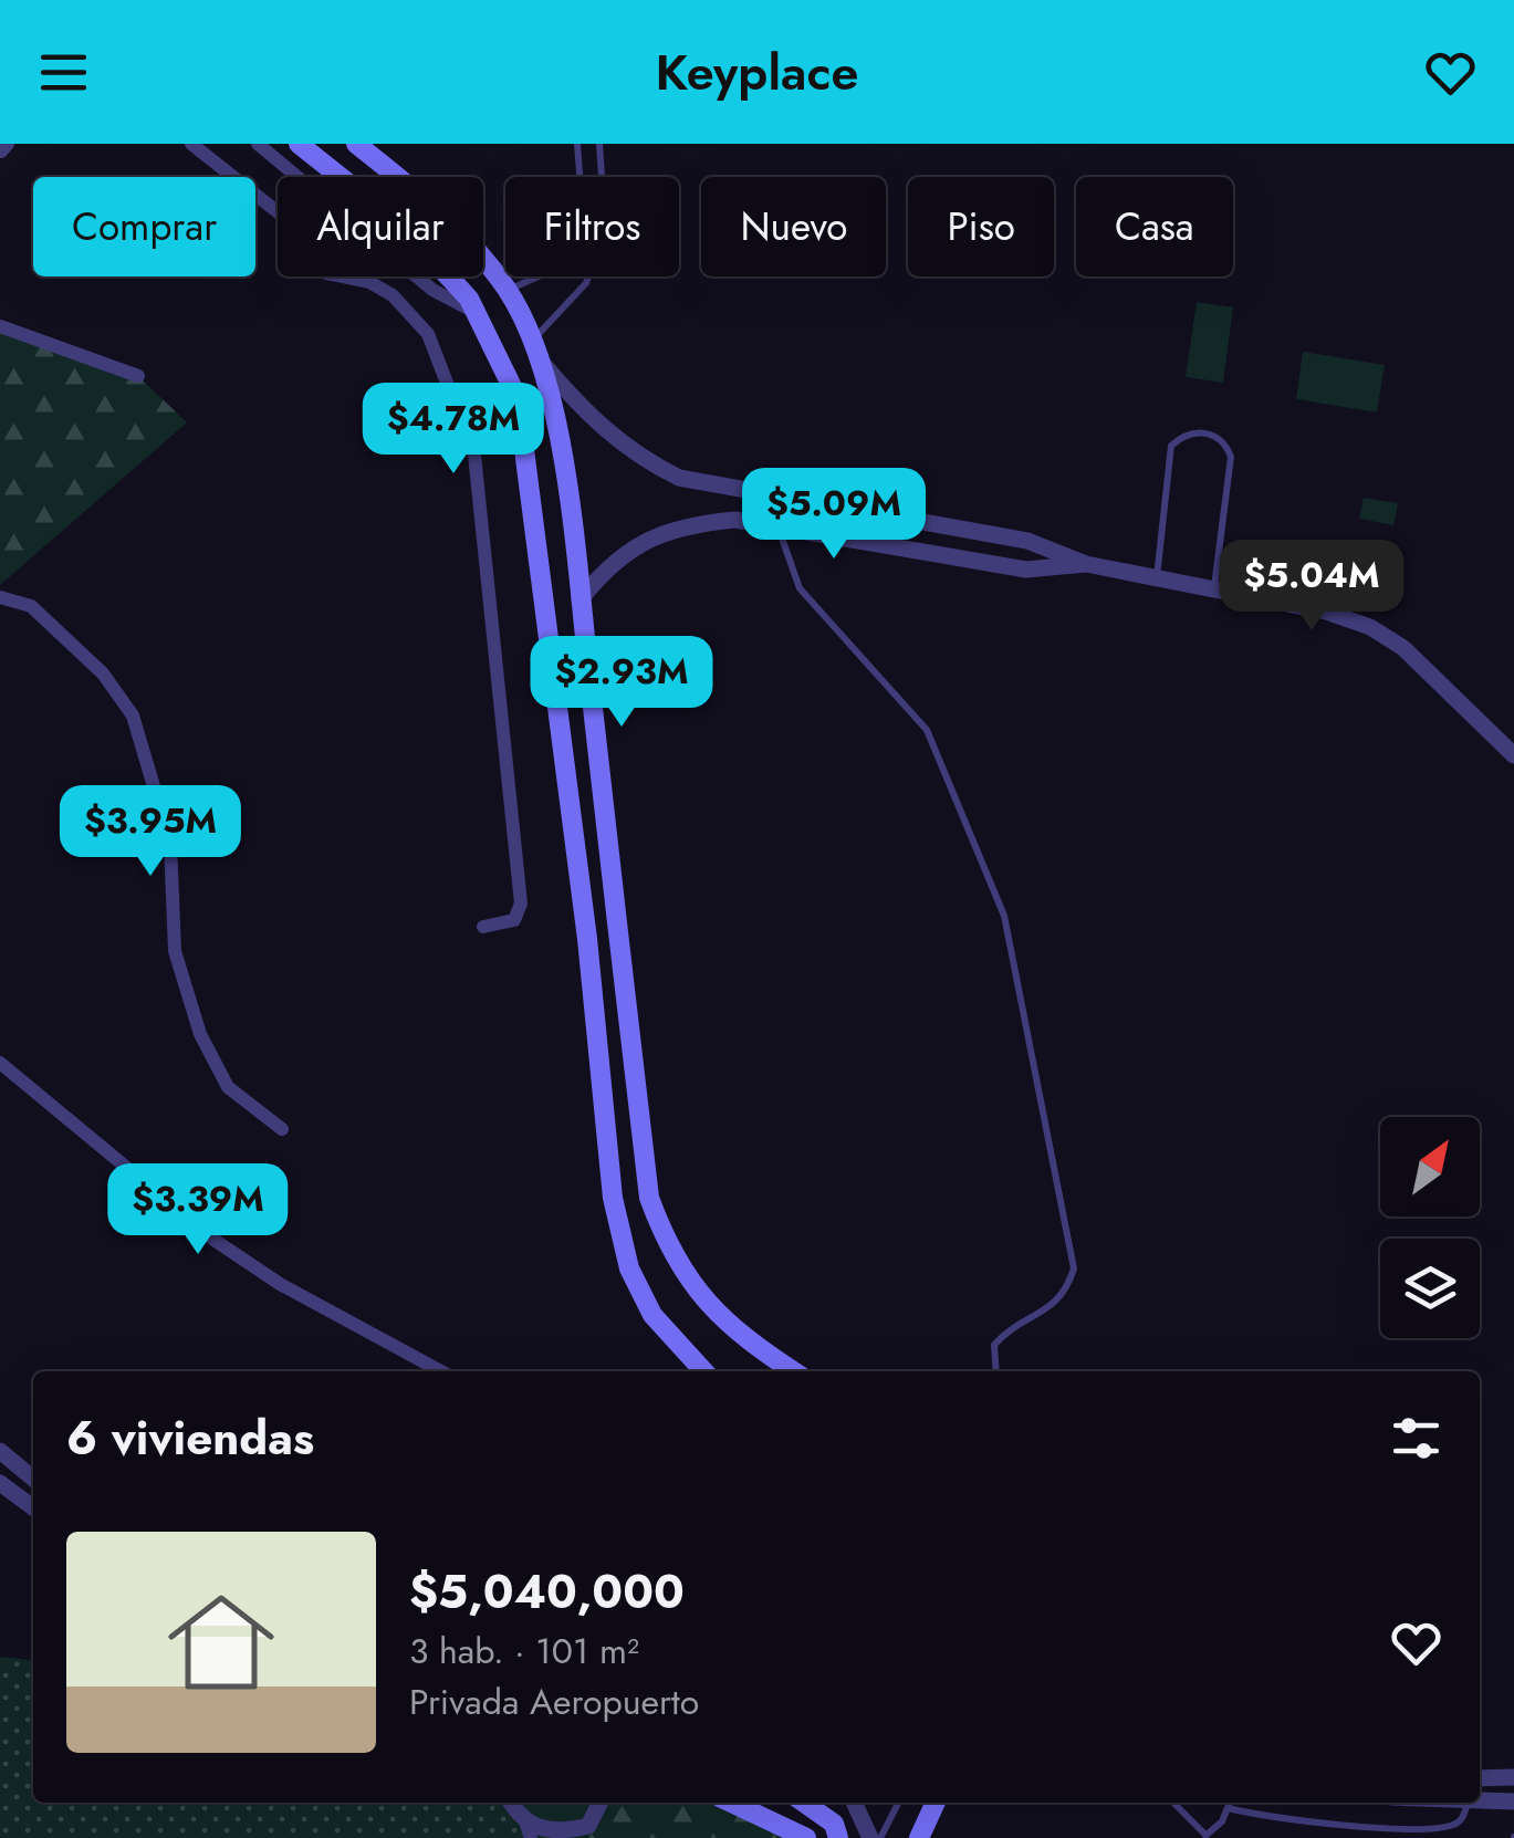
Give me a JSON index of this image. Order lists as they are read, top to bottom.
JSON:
{
  "north": "top right",
  "page": {
    "header": "Keyplace",
    "chip": [
      "Comprar",
      "Alquilar",
      "Filtros",
      "Nuevo",
      "Piso",
      "Casa"
    ],
    "price": [
      "$4.78M",
      "$5.09M",
      "$5.04M",
      "$2.93M",
      "$3.95M",
      "$3.39M"
    ],
    "heading": "6 viviendas",
    "list": [
      {
        "name": "$5,040,000",
        "note": "3 hab. · 101 m² · Privada Aeropuerto"
      }
    ]
  }
}
